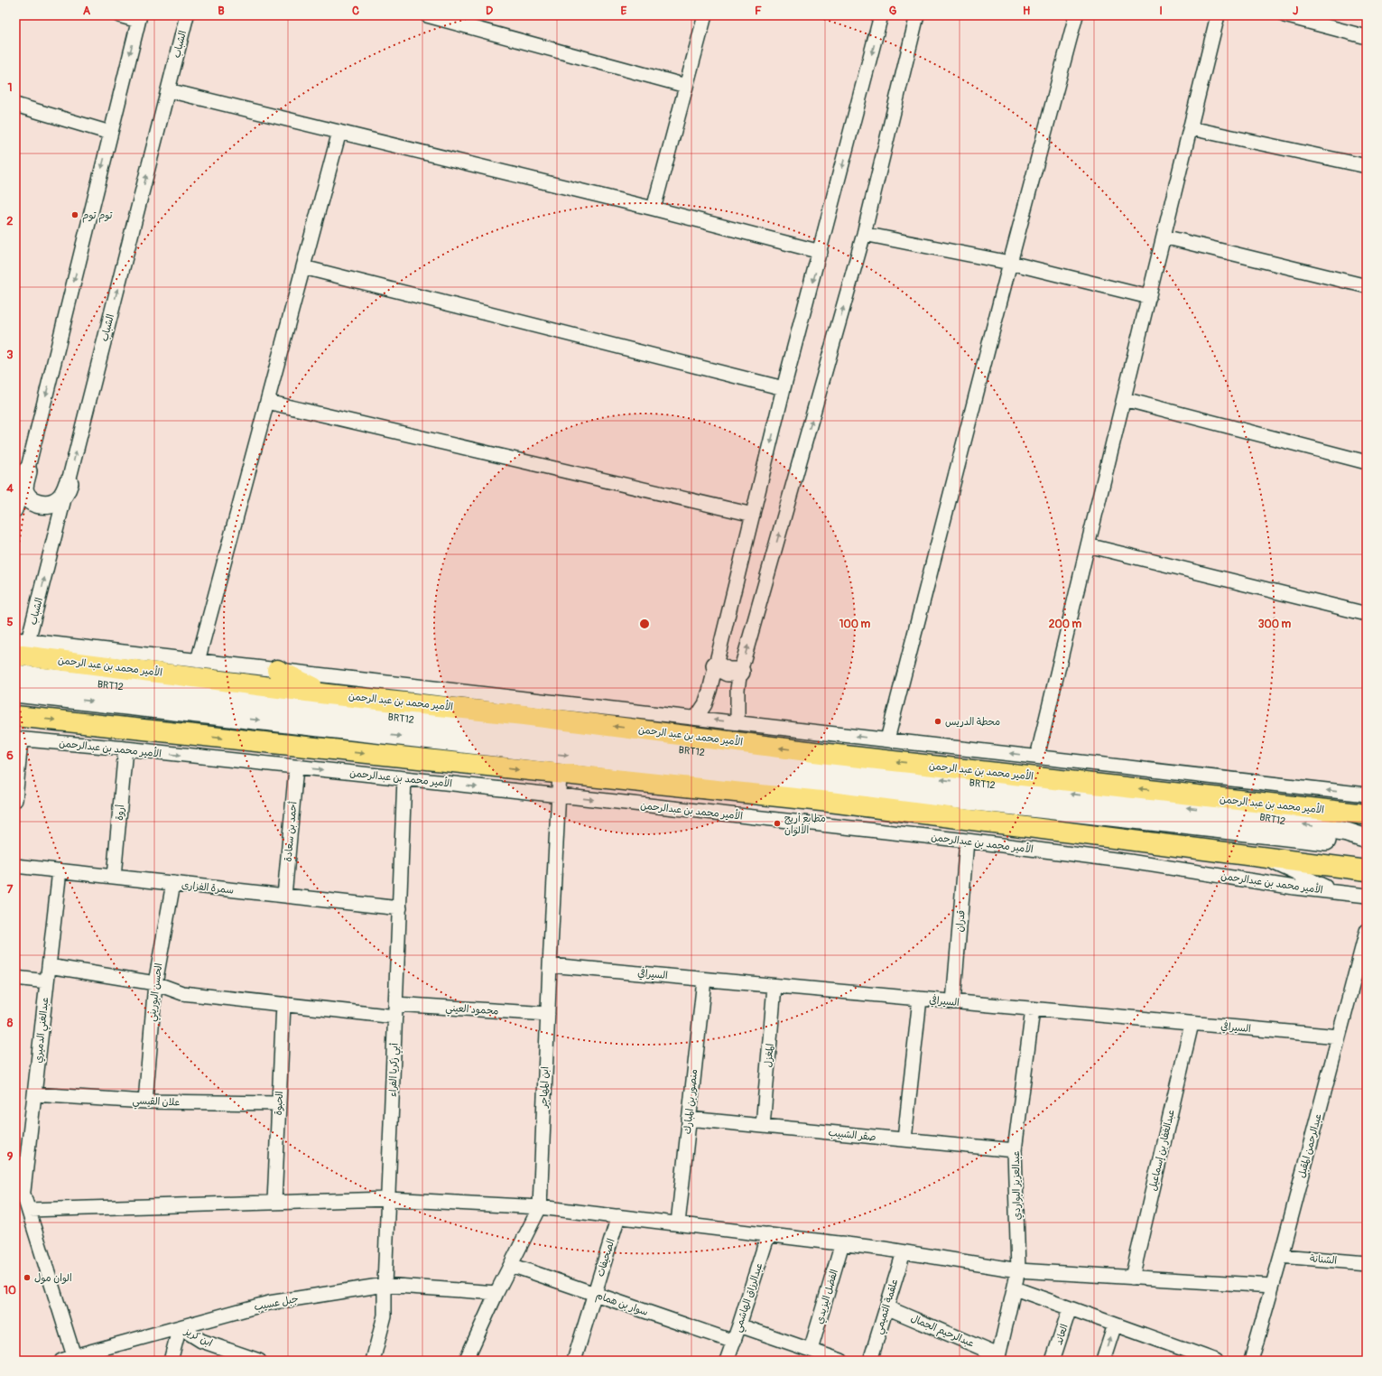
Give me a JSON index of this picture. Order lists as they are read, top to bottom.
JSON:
{
  "streets": {
    "main road": ["الأمير محمد بن عبد الرحمن", "BRT12"],
    "street": [
      "الشباب",
      "الأمير محمد بن عبدالرحمن",
      "أروة",
      "أحمد بن سعادة",
      "سمرة الفزارى",
      "قدران",
      "السيرافي",
      "الحسن البوريني",
      "محمود العيني",
      "عبدالغني الدميري",
      "المغزل",
      "أبي زكريا الفراء",
      "ابن المهاجر",
      "علان القيسي",
      "منصور بن المبارك",
      "الحبوة",
      "صقر الشبيب",
      "عبدالرحمن المقبل",
      "عبدالغفار بن إسماعيل",
      "عبدالعزيز البواردي",
      "الصحيفات",
      "الشنانة",
      "الفضل اليزيدي",
      "عبدالرزاق الهاشمي",
      "جبل عسيب",
      "سوار بن همام",
      "علقمة التميمي",
      "عبدالرحيم الجمال",
      "العاند",
      "ابن كريز"
    ]
  },
  "crossings": [
    ["الشباب", "الأمير محمد بن عبد الرحمن"],
    ["الأمير محمد بن عبدالرحمن", "أروة"],
    ["الأمير محمد بن عبدالرحمن", "أحمد بن سعادة"],
    ["الأمير محمد بن عبدالرحمن", "قدران"],
    ["الأمير محمد بن عبدالرحمن", "أبي زكريا الفراء"],
    ["الأمير محمد بن عبدالرحمن", "ابن المهاجر"],
    ["أروة", "سمرة الفزارى"],
    ["أحمد بن سعادة", "سمرة الفزارى"],
    ["سمرة الفزارى", "الحسن البوريني"],
    ["سمرة الفزارى", "عبدالغني الدميري"],
    ["سمرة الفزارى", "أبي زكريا الفراء"],
    ["قدران", "السيرافي"],
    ["السيرافي", "المغزل"],
    ["السيرافي", "ابن المهاجر"],
    ["السيرافي", "منصور بن المبارك"],
    ["السيرافي", "عبدالرحمن المقبل"],
    ["السيرافي", "عبدالغفار بن إسماعيل"],
    ["السيرافي", "عبدالعزيز البواردي"],
    ["الحسن البوريني", "محمود العيني"],
    ["الحسن البوريني", "علان القيسي"],
    ["محمود العيني", "عبدالغني الدميري"],
    ["محمود العيني", "أبي زكريا الفراء"],
    ["محمود العيني", "ابن المهاجر"],
    ["محمود العيني", "الحبوة"],
    ["عبدالغني الدميري", "علان القيسي"],
    ["عبدالغني الدميري", "جبل عسيب"],
    ["المغزل", "صقر الشبيب"],
    ["أبي زكريا الفراء", "جبل عسيب"],
    ["ابن المهاجر", "جبل عسيب"],
    ["ابن المهاجر", "سوار بن همام"],
    ["علان القيسي", "الحبوة"],
    ["منصور بن المبارك", "صقر الشبيب"],
    ["صقر الشبيب", "عبدالعزيز البواردي"],
    ["عبدالرحمن المقبل", "الشنانة"],
    ["عبدالعزيز البواردي", "عبدالرحيم الجمال"],
    ["الصحيفات", "سوار بن همام"],
    ["عبدالرزاق الهاشمي", "سوار بن همام"],
    ["جبل عسيب", "ابن كريز"],
    ["علقمة التميمي", "عبدالرحيم الجمال"]
  ],
  "places": [
    "توم توم",
    "محطة الدريس",
    "مطابع أريج الألوان",
    "الوان مول"
  ],
  "grid": {
    "columns": [
      "A",
      "B",
      "C",
      "D",
      "E",
      "F",
      "G",
      "H",
      "I",
      "J"
    ],
    "rows": [
      "1",
      "2",
      "3",
      "4",
      "5",
      "6",
      "7",
      "8",
      "9",
      "10"
    ]
  },
  "rings": ["100 m", "200 m", "300 m"]
}
